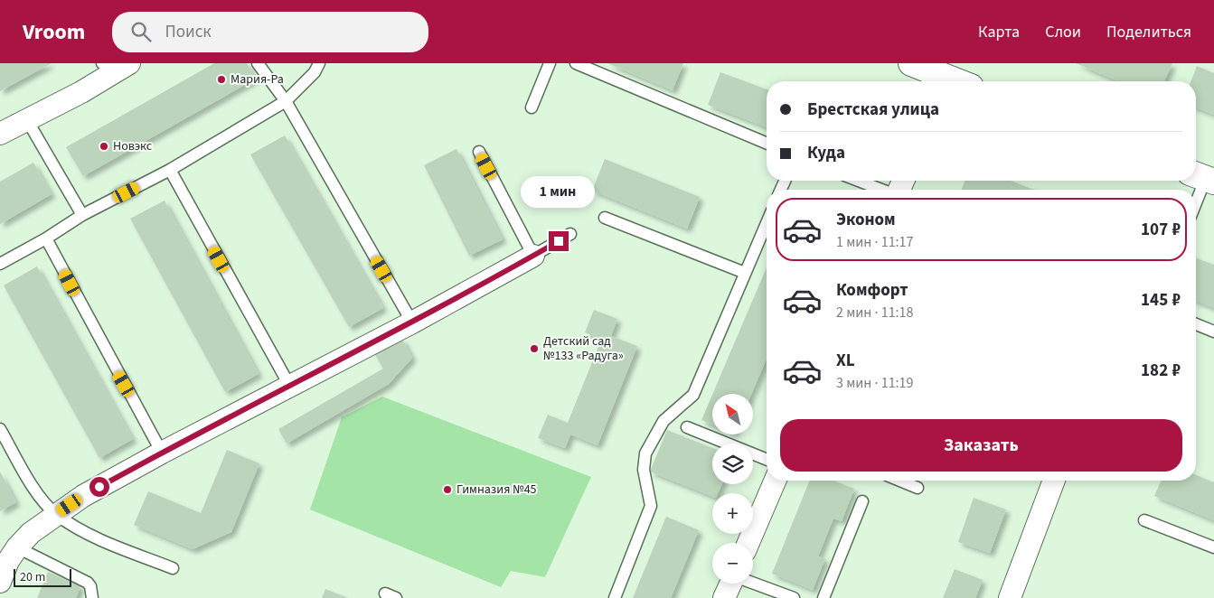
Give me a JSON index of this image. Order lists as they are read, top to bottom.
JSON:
{
  "places": [
    "Мария-Ра",
    "Новэкс",
    "Детский сад №133 «Радуга»",
    "Гимназия №45"
  ],
  "scale_bar": "20 m",
  "north": "top left",
  "page": {
    "header": "Vroom",
    "search": "Поиск",
    "nav": ["Карта", "Слои", "Поделиться"],
    "banner": ["Брестская улица", "Куда"],
    "bubble": "1 мин",
    "list": [
      {
        "name": "Эконом",
        "note": "1 мин · 11:17",
        "value": "107 ₽"
      },
      {
        "name": "Комфорт",
        "note": "2 мин · 11:18",
        "value": "145 ₽"
      },
      {
        "name": "XL",
        "note": "3 мин · 11:19",
        "value": "182 ₽"
      }
    ],
    "map_buttons": ["+", "−"],
    "buttons": "Заказать",
    "scale": "20 m"
  }
}
